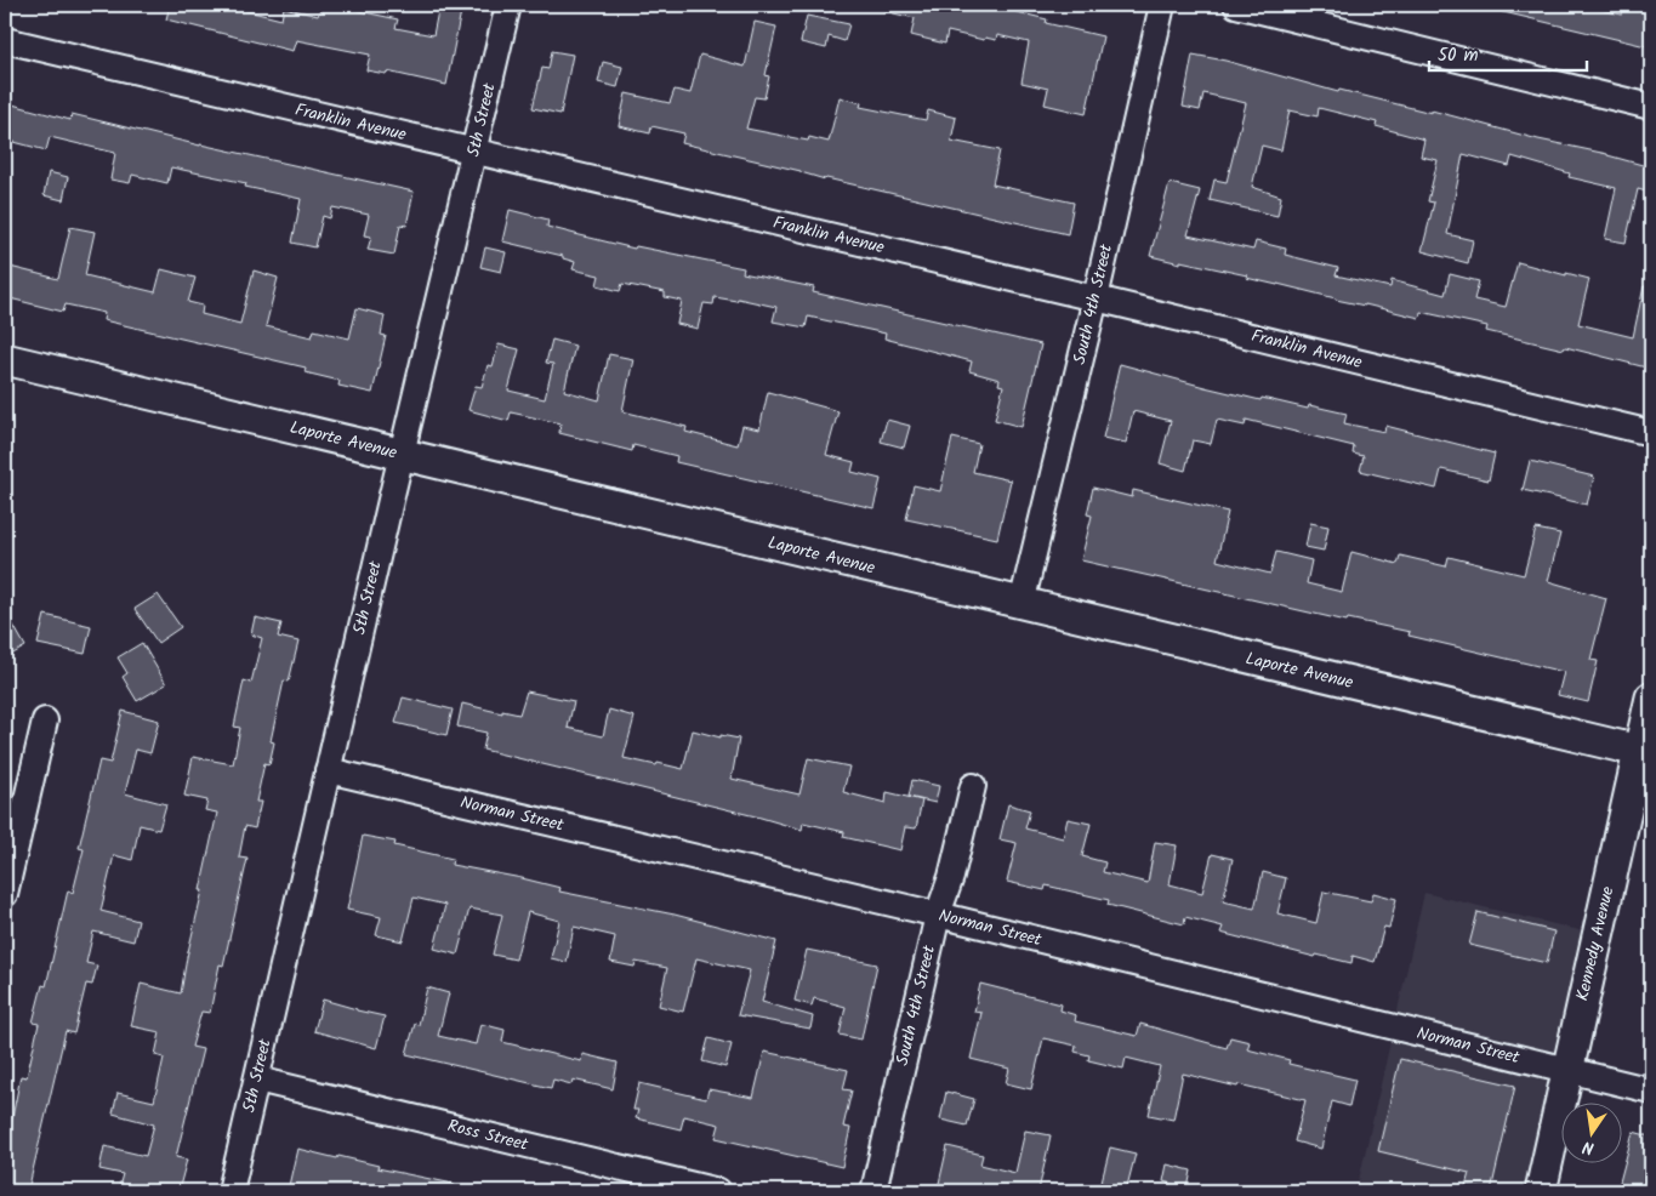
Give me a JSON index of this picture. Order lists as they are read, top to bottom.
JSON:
{
  "streets": {
    "street": [
      "5th Street",
      "Franklin Avenue",
      "South 4th Street",
      "Laporte Avenue",
      "Norman Street",
      "Kennedy Avenue",
      "Ross Street"
    ]
  },
  "crossings": [
    ["5th Street", "Franklin Avenue"],
    ["5th Street", "Laporte Avenue"],
    ["5th Street", "Norman Street"],
    ["5th Street", "Ross Street"],
    ["Franklin Avenue", "South 4th Street"],
    ["South 4th Street", "Laporte Avenue"],
    ["South 4th Street", "Norman Street"],
    ["Laporte Avenue", "Kennedy Avenue"],
    ["Norman Street", "Kennedy Avenue"]
  ],
  "scale_bar": "50 m",
  "north": "bottom"
}
